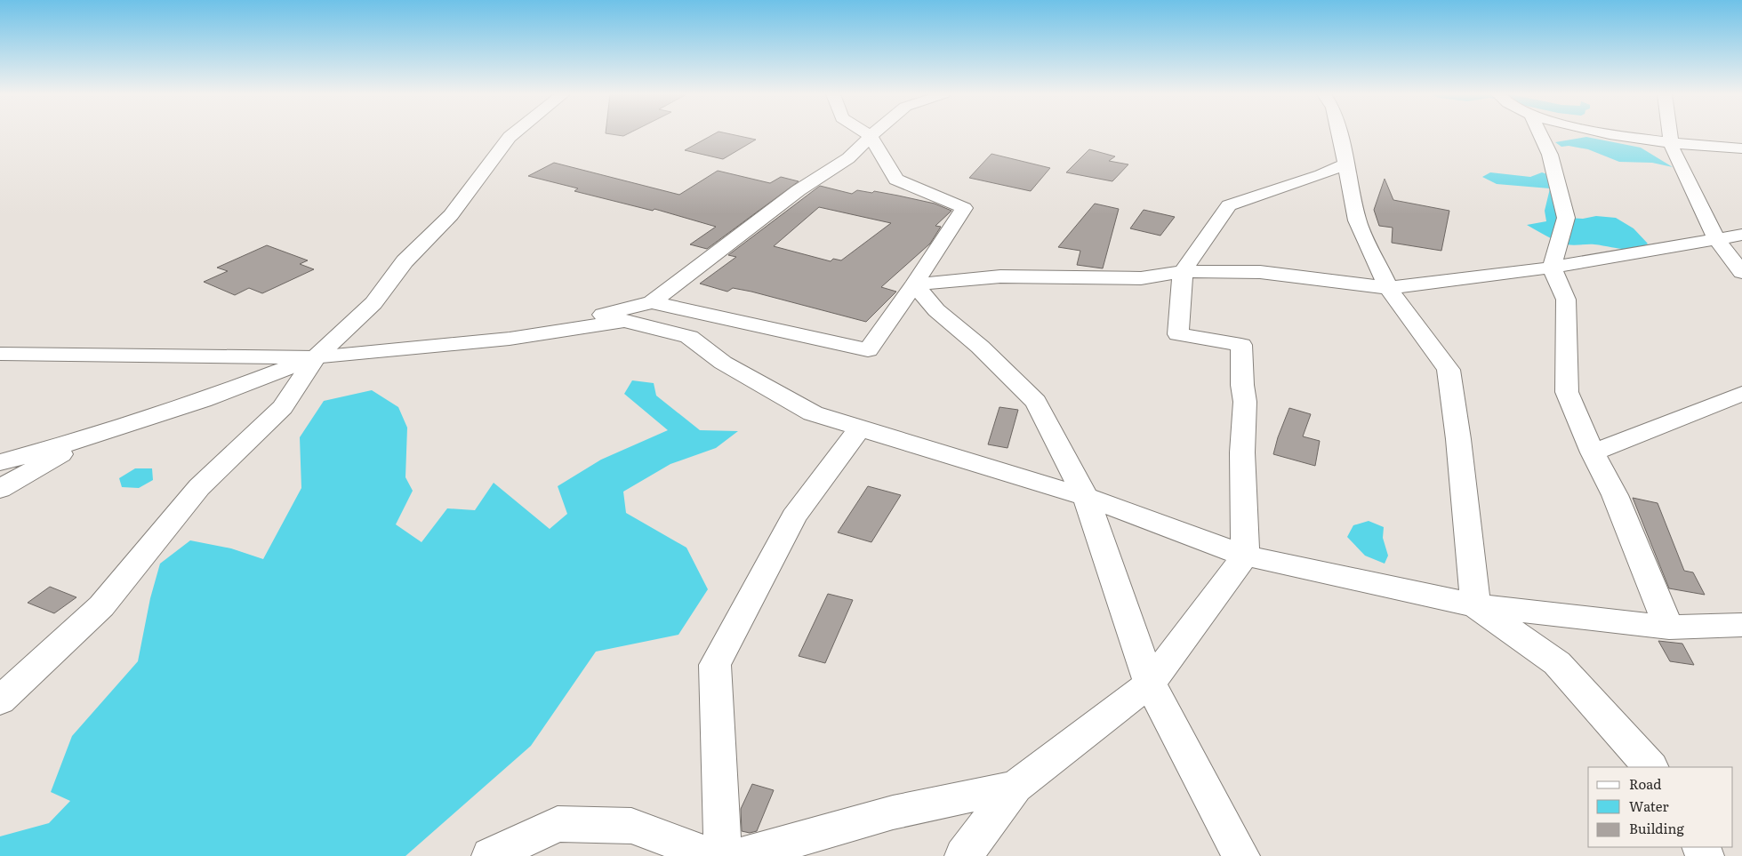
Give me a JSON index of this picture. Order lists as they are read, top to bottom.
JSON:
{
  "legend": ["Road", "Water", "Building"]
}
